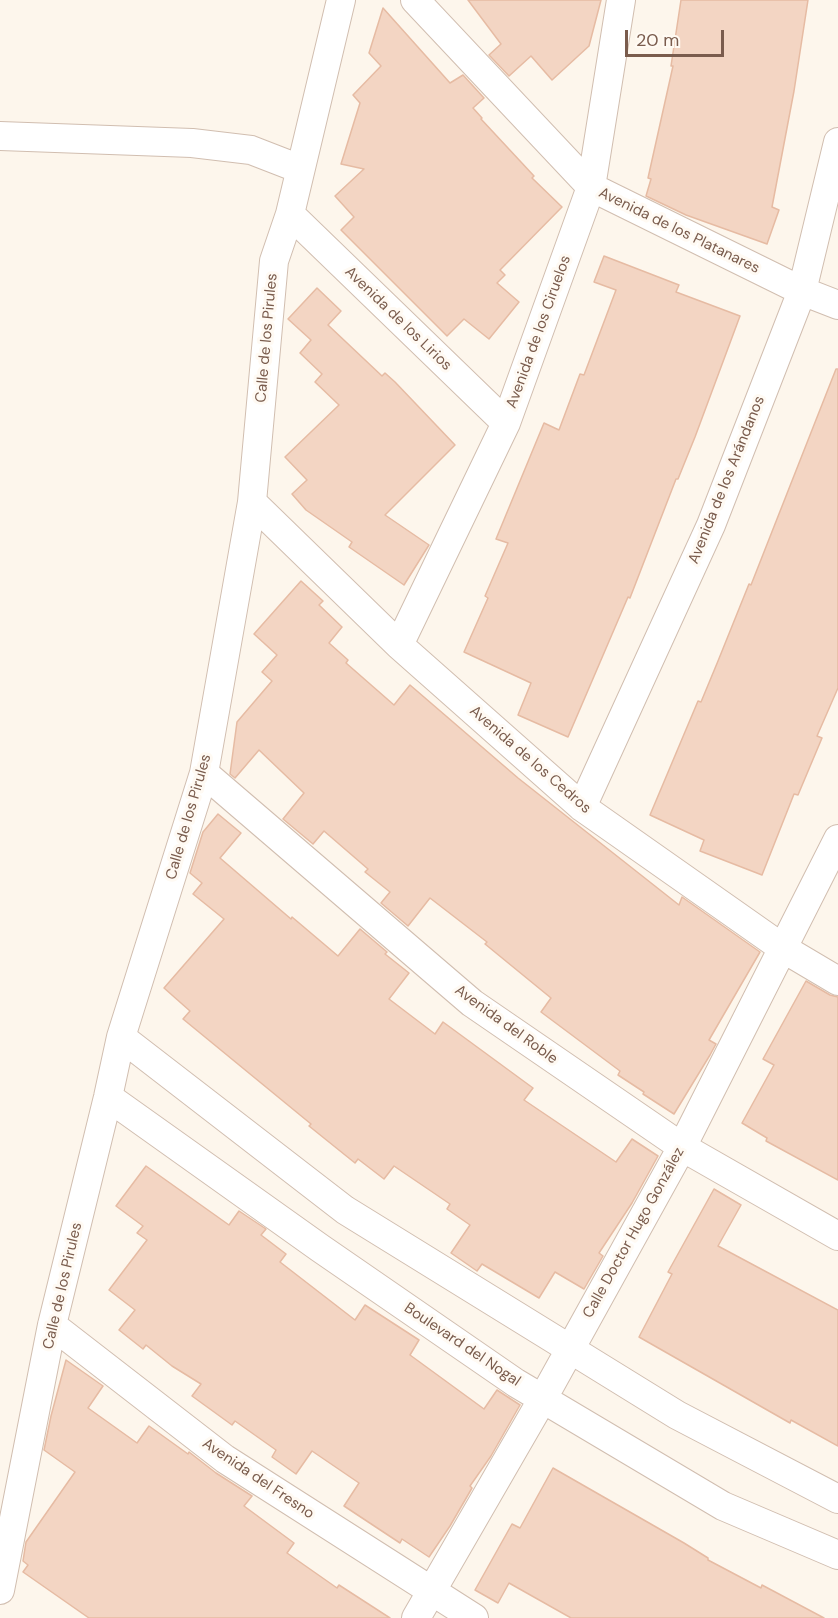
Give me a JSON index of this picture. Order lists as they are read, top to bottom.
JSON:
{
  "streets": {
    "street": [
      "Avenida de los Platanares",
      "Avenida de los Lirios",
      "Avenida de los Ciruelos",
      "Calle de los Pirules",
      "Avenida de los Arándanos",
      "Avenida de los Cedros",
      "Avenida del Roble",
      "Calle Doctor Hugo González",
      "Boulevard del Nogal",
      "Avenida del Fresno"
    ]
  },
  "crossings": [
    ["Avenida de los Platanares", "Avenida de los Ciruelos"],
    ["Avenida de los Platanares", "Avenida de los Arándanos"],
    ["Avenida de los Lirios", "Avenida de los Ciruelos"],
    ["Avenida de los Lirios", "Calle de los Pirules"],
    ["Avenida de los Ciruelos", "Avenida de los Cedros"],
    ["Calle de los Pirules", "Avenida de los Cedros"],
    ["Calle de los Pirules", "Avenida del Roble"],
    ["Calle de los Pirules", "Boulevard del Nogal"],
    ["Calle de los Pirules", "Avenida del Fresno"],
    ["Avenida de los Arándanos", "Avenida de los Cedros"],
    ["Avenida de los Cedros", "Calle Doctor Hugo González"],
    ["Avenida del Roble", "Calle Doctor Hugo González"],
    ["Calle Doctor Hugo González", "Boulevard del Nogal"],
    ["Calle Doctor Hugo González", "Avenida del Fresno"]
  ],
  "scale_bar": "20 m"
}
